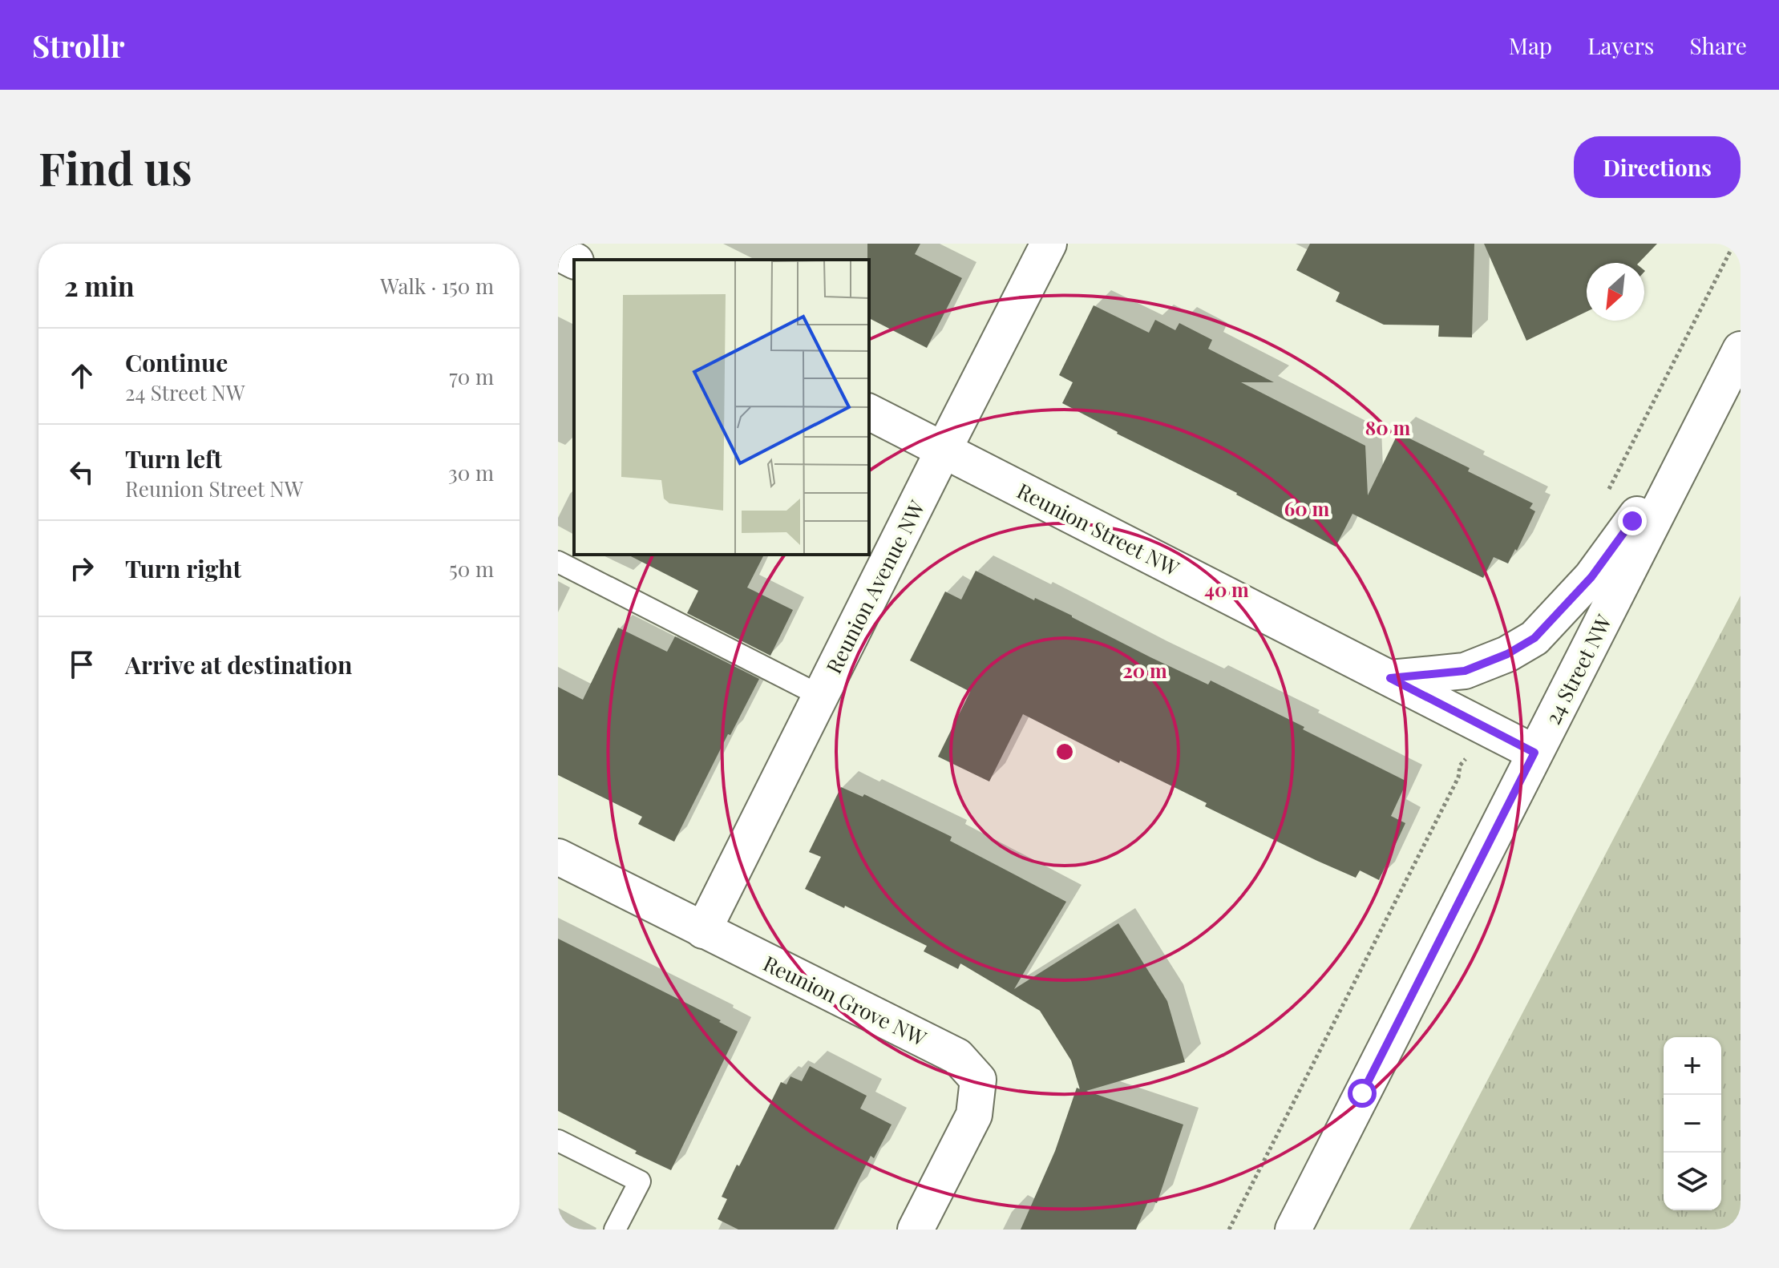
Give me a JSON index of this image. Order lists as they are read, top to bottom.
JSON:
{
  "streets": {
    "street": [
      "Reunion Street NW",
      "Reunion Avenue NW",
      "24 Street NW",
      "Reunion Grove NW"
    ]
  },
  "crossings": [
    ["Reunion Street NW", "Reunion Avenue NW"],
    ["Reunion Street NW", "24 Street NW"],
    ["Reunion Avenue NW", "Reunion Grove NW"]
  ],
  "north": "bottom left",
  "page": {
    "header": "Strollr",
    "nav": ["Map", "Layers", "Share"],
    "buttons": "Directions",
    "title": "Find us",
    "heading": ["2 min", "Walk · 150 m"],
    "list": [
      ["Continue", "24 Street NW", "70 m"],
      ["Turn left", "Reunion Street NW", "30 m"],
      ["Turn right", "50 m"],
      "Arrive at destination"
    ],
    "map_buttons": ["+", "−"]
  },
  "rings": [
    "80 m",
    "60 m",
    "40 m",
    "20 m"
  ]
}
